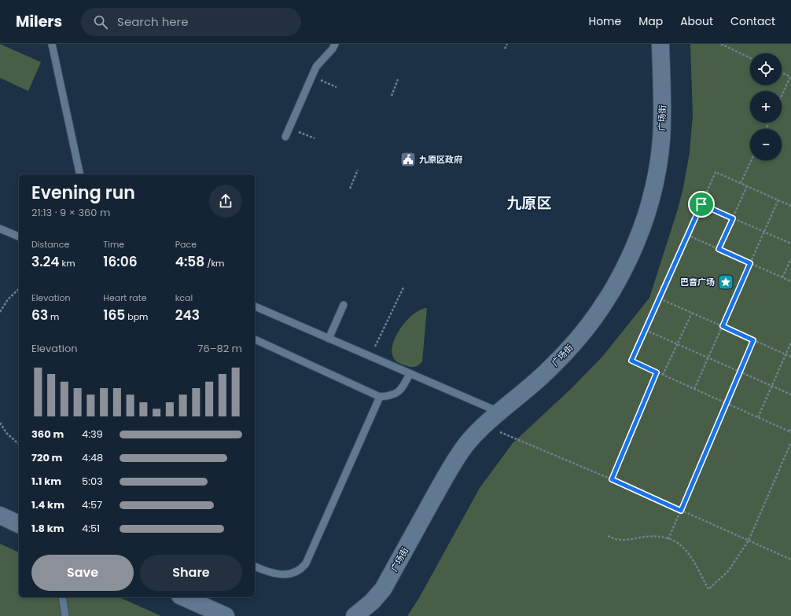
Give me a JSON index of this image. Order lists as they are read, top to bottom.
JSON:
{
  "streets": {
    "street": ["广场街"]
  },
  "districts": ["九原区"],
  "places": {
    "public building": ["九原区政府"],
    "place": ["巴音广场"]
  },
  "page": {
    "header": "Milers",
    "search": "Search here",
    "nav": [
      "Home",
      "Map",
      "About",
      "Contact"
    ],
    "map_buttons": ["+", "−"],
    "heading": ["Evening run", "21:13 · 9 × 360 m"],
    "stats": [
      ["Distance", "3.24 km"],
      ["Time", "16:06"],
      ["Pace", "4:58 /km"],
      ["Elevation", "63 m"],
      ["Heart rate", "165 bpm"],
      ["kcal", "243"]
    ],
    "chart": ["Elevation", "76–82 m"],
    "list": [
      {
        "name": "360 m",
        "note": "4:39"
      },
      {
        "name": "720 m",
        "note": "4:48"
      },
      {
        "name": "1.1 km",
        "note": "5:03"
      },
      {
        "name": "1.4 km",
        "note": "4:57"
      },
      {
        "name": "1.8 km",
        "note": "4:51"
      }
    ],
    "buttons": ["Save", "Share"]
  }
}
